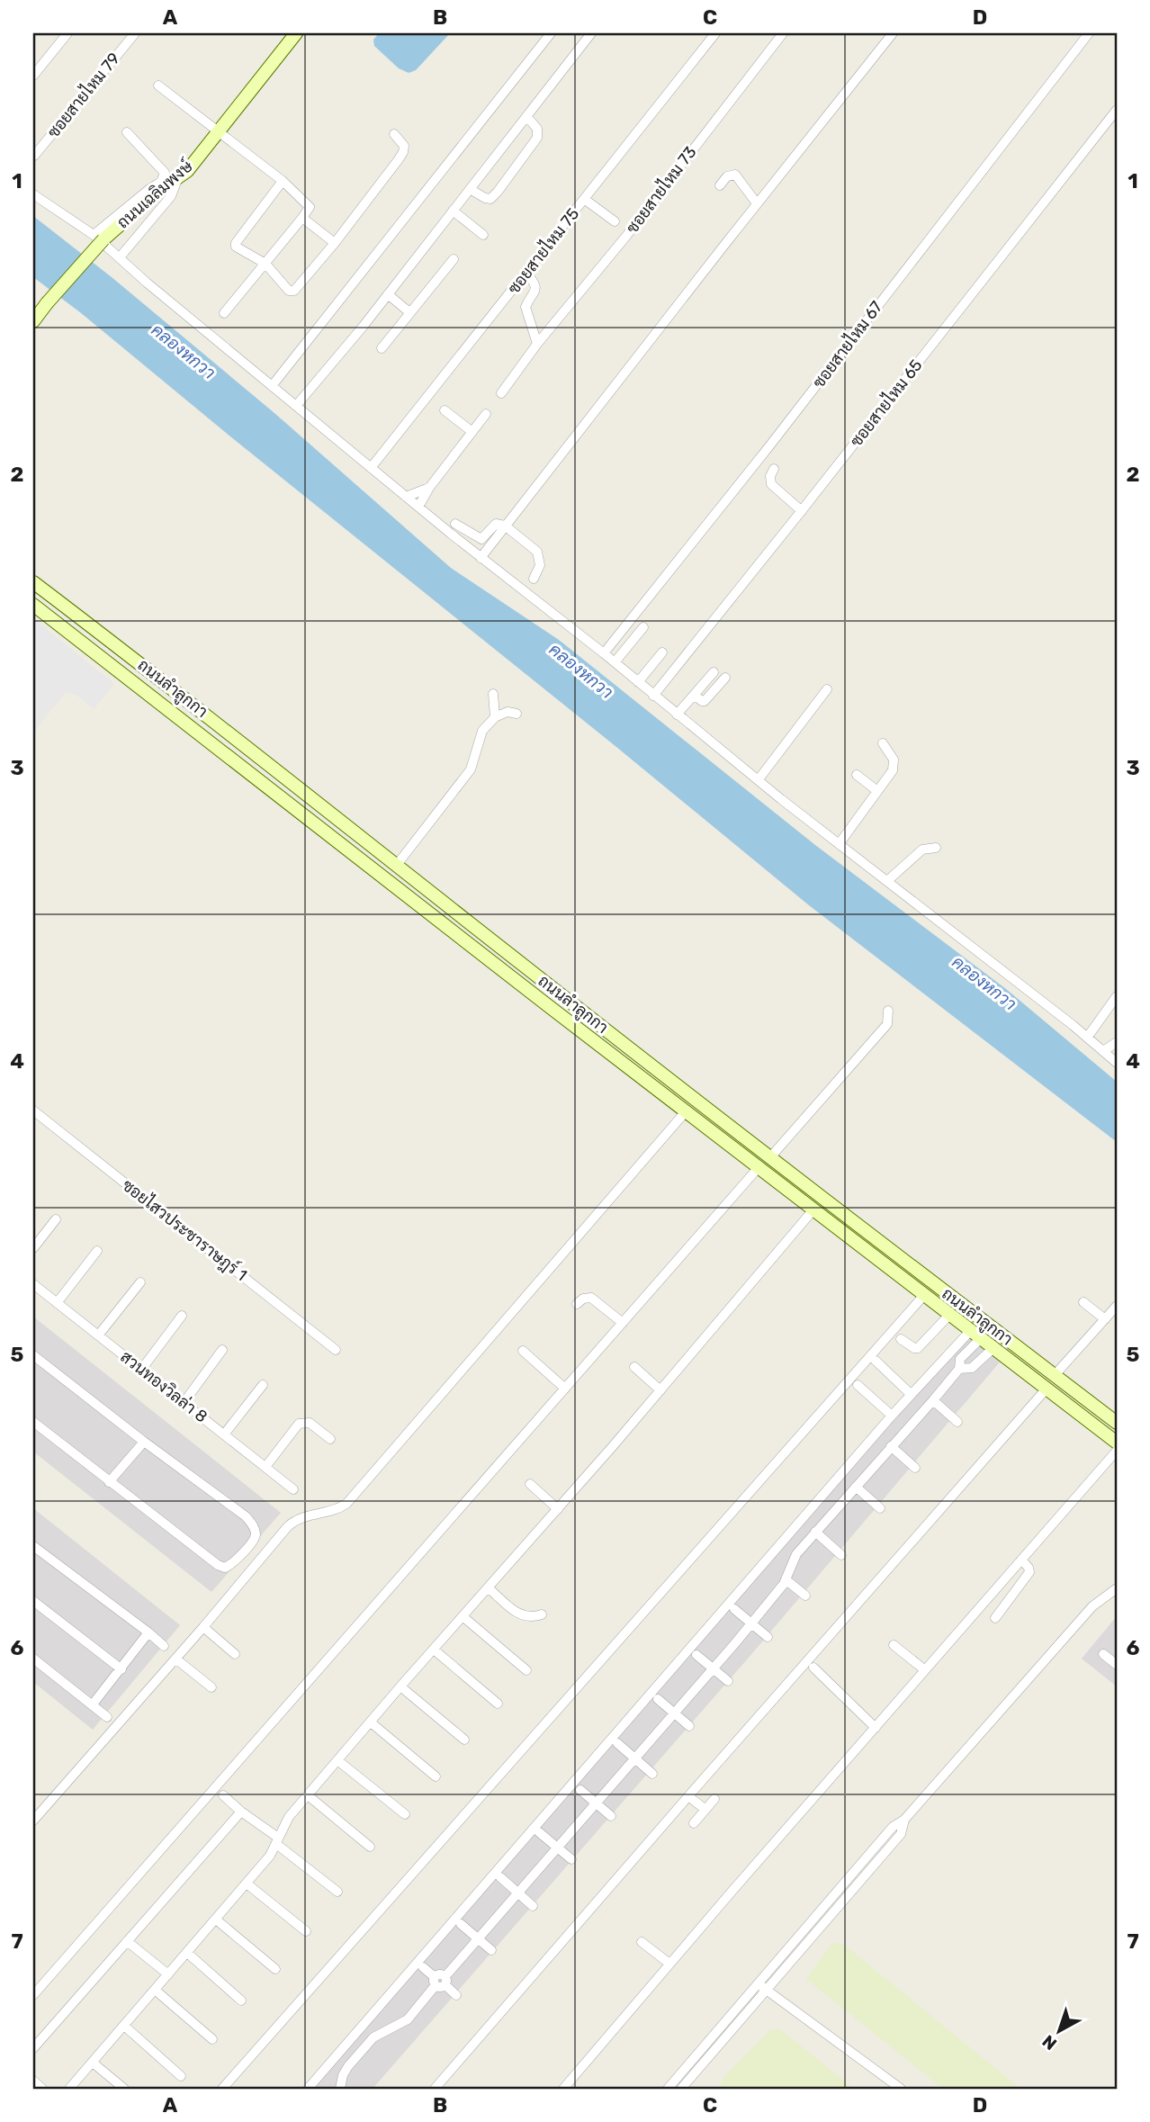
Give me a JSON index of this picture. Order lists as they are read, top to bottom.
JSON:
{
  "streets": {
    "main road": ["ถนนเฉลิมพงษ์", "ถนนลำลูกกา"],
    "street": [
      "ซอยสายไหม 79",
      "ซอยสายไหม 73",
      "ซอยสายไหม 75",
      "ซอยสายไหม 67",
      "ซอยสายไหม 65",
      "ซอยไสวประชาราษฎร์ 1",
      "สวนทองวิลล่า 8"
    ]
  },
  "water": ["คลองหกวา"],
  "north": "bottom left",
  "grid": {
    "columns": [
      "A",
      "B",
      "C",
      "D"
    ],
    "rows": [
      "1",
      "2",
      "3",
      "4",
      "5",
      "6",
      "7"
    ]
  }
}
